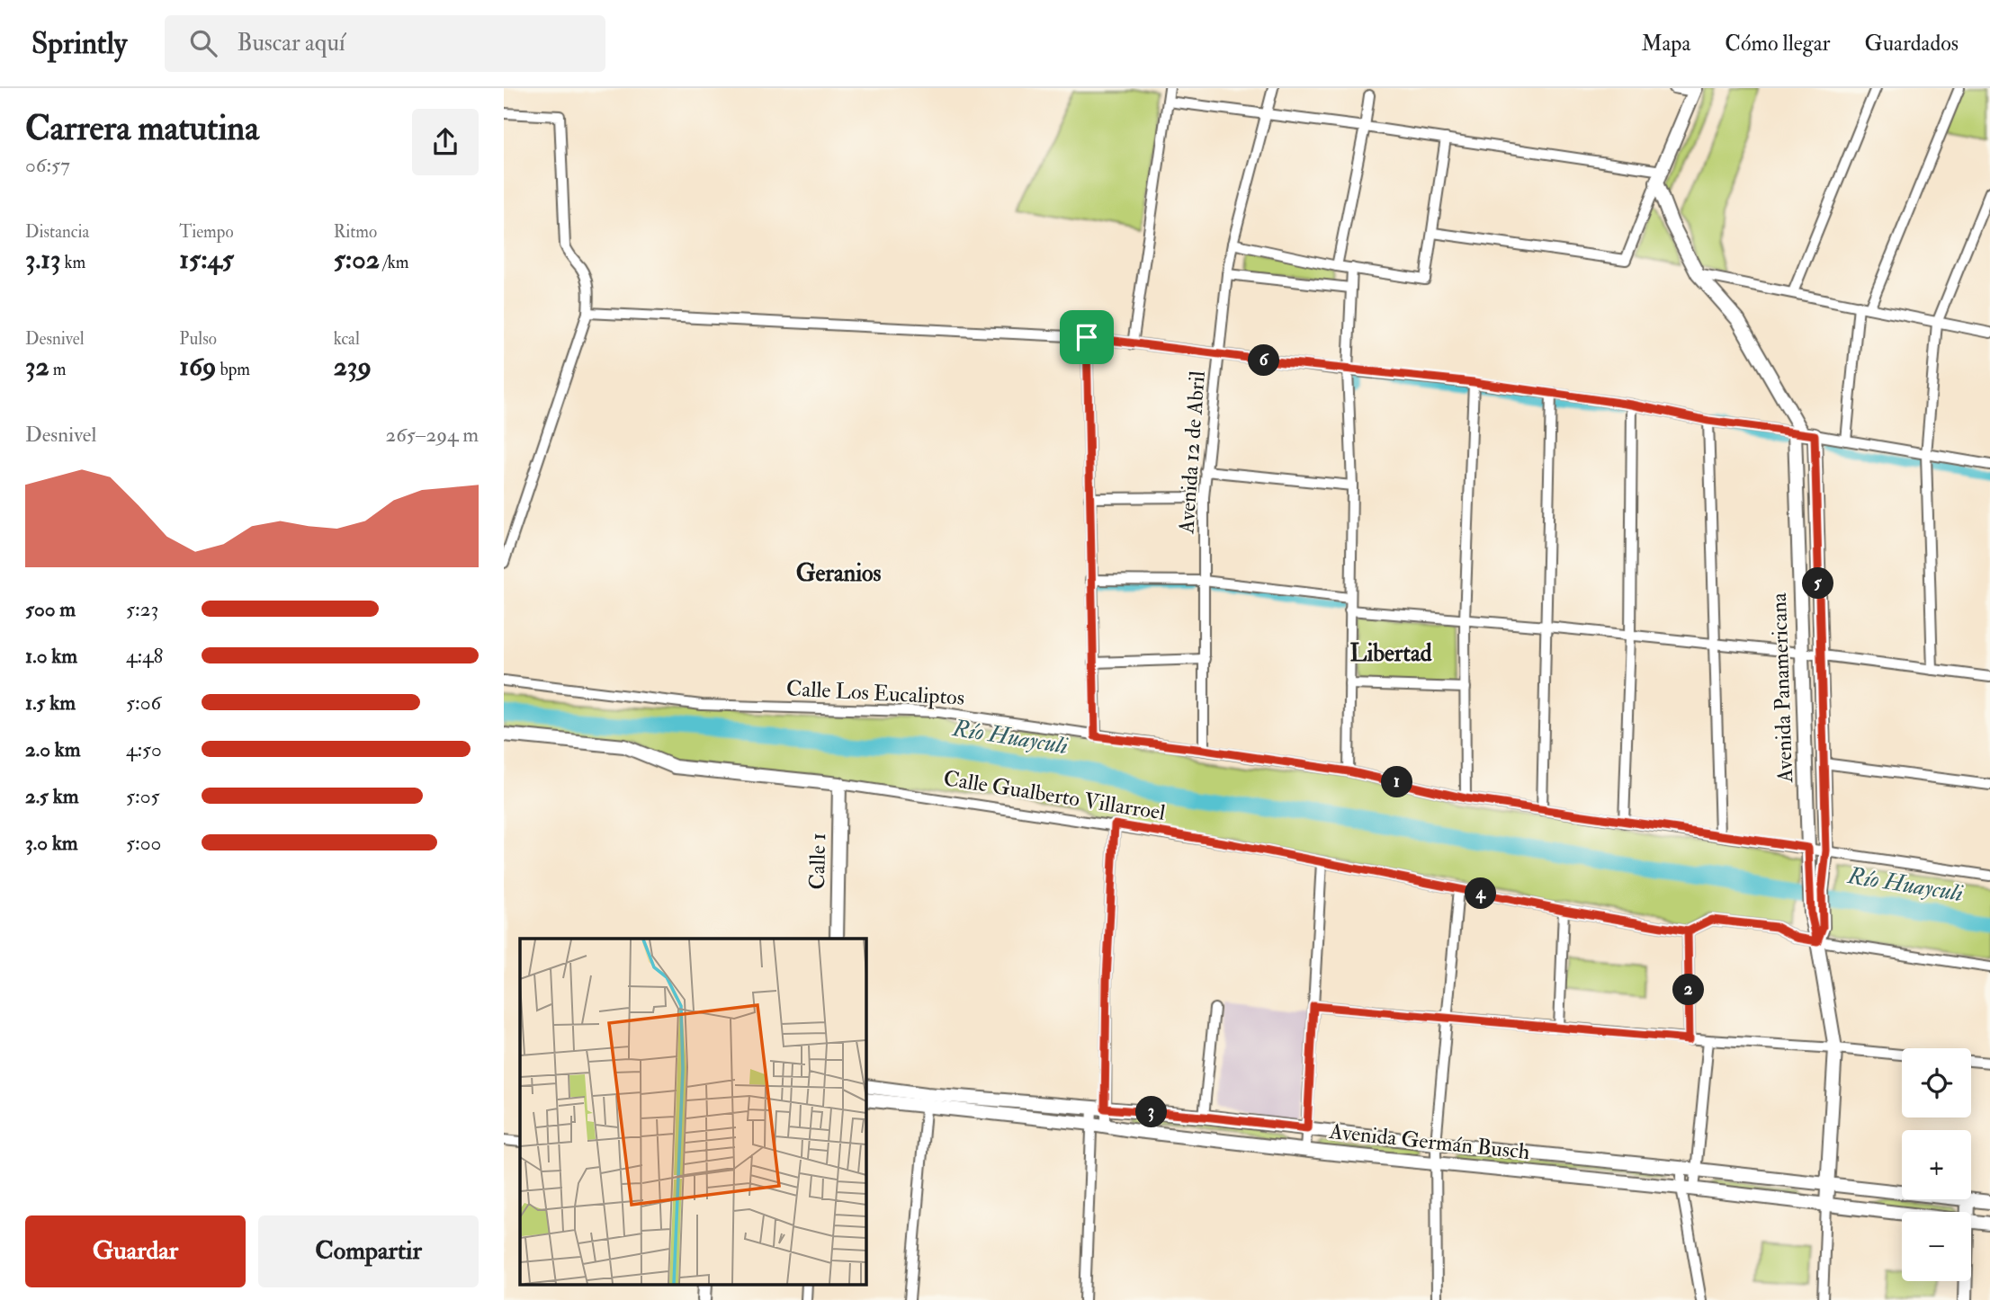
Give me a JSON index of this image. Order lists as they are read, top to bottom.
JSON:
{
  "streets": {
    "main road": [
      "Avenida Panamericana",
      "Calle Gualberto Villarroel",
      "Calle 1",
      "Avenida Germán Busch"
    ],
    "street": ["Avenida 12 de Abril", "Calle Los Eucaliptos"]
  },
  "crossings": [
    ["Avenida 12 de Abril", "Calle Los Eucaliptos"],
    ["Avenida Panamericana", "Calle Los Eucaliptos"],
    ["Avenida Panamericana", "Avenida Germán Busch"],
    ["Calle Gualberto Villarroel", "Calle 1"]
  ],
  "districts": ["Geranios", "Libertad"],
  "water": ["Río Huayculi"],
  "page": {
    "header": "Sprintly",
    "search": "Buscar aquí",
    "nav": ["Mapa", "Cómo llegar", "Guardados"],
    "heading": ["Carrera matutina", "06:57"],
    "stats": [
      ["Distancia", "3.13 km"],
      ["Tiempo", "15:45"],
      ["Ritmo", "5:02 /km"],
      ["Desnivel", "32 m"],
      ["Pulso", "169 bpm"],
      ["kcal", "239"]
    ],
    "pins": [
      "6",
      "5",
      "1",
      "4",
      "2",
      "3"
    ],
    "chart": ["Desnivel", "265–294 m"],
    "list": [
      {
        "name": "500 m",
        "note": "5:23"
      },
      {
        "name": "1.0 km",
        "note": "4:48"
      },
      {
        "name": "1.5 km",
        "note": "5:06"
      },
      {
        "name": "2.0 km",
        "note": "4:50"
      },
      {
        "name": "2.5 km",
        "note": "5:05"
      },
      {
        "name": "3.0 km",
        "note": "5:00"
      }
    ],
    "map_buttons": ["+", "−"],
    "buttons": ["Guardar", "Compartir"]
  }
}
